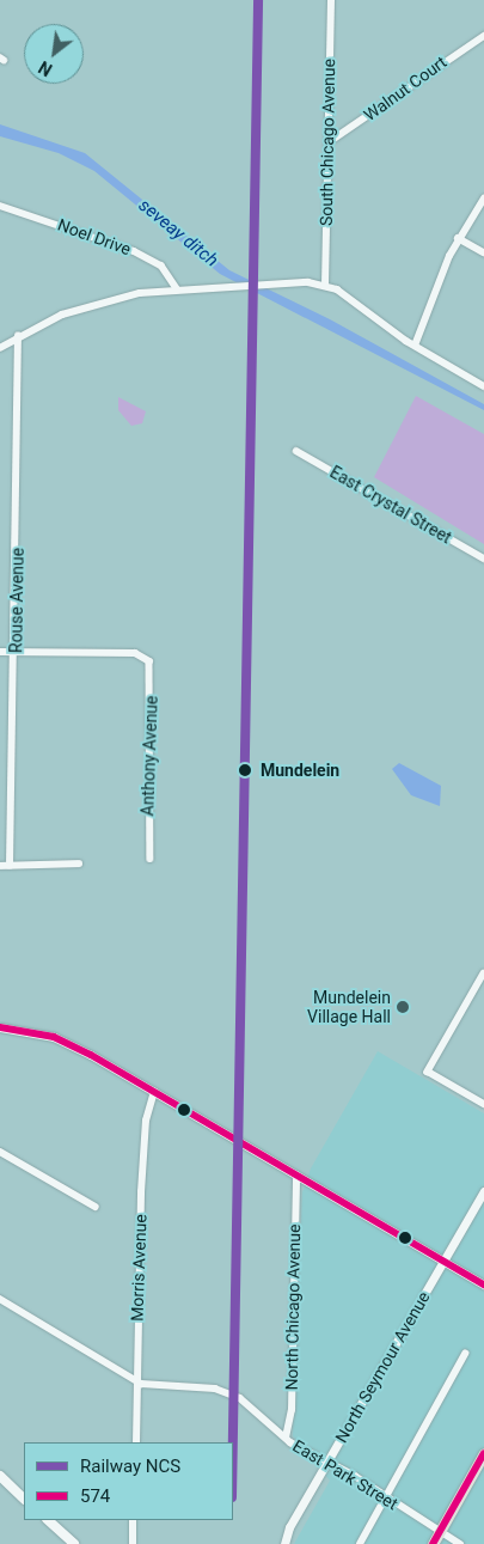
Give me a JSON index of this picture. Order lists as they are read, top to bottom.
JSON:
{
  "streets": {
    "street": [
      "Walnut Court",
      "South Chicago Avenue",
      "Noel Drive",
      "East Crystal Street",
      "Rouse Avenue",
      "Anthony Avenue",
      "Morris Avenue",
      "North Chicago Avenue",
      "North Seymour Avenue",
      "East Park Street"
    ]
  },
  "crossings": [
    ["Walnut Court", "South Chicago Avenue"],
    ["Rouse Avenue", "Anthony Avenue"],
    ["Morris Avenue", "East Park Street"],
    ["North Chicago Avenue", "East Park Street"],
    ["North Seymour Avenue", "East Park Street"]
  ],
  "water": ["seveay ditch"],
  "places": ["Mundelein", "Mundelein Village Hall"],
  "lines": ["rail line NCS", "transit line 574"],
  "legend": ["Railway NCS", "574"],
  "north": "bottom left"
}
